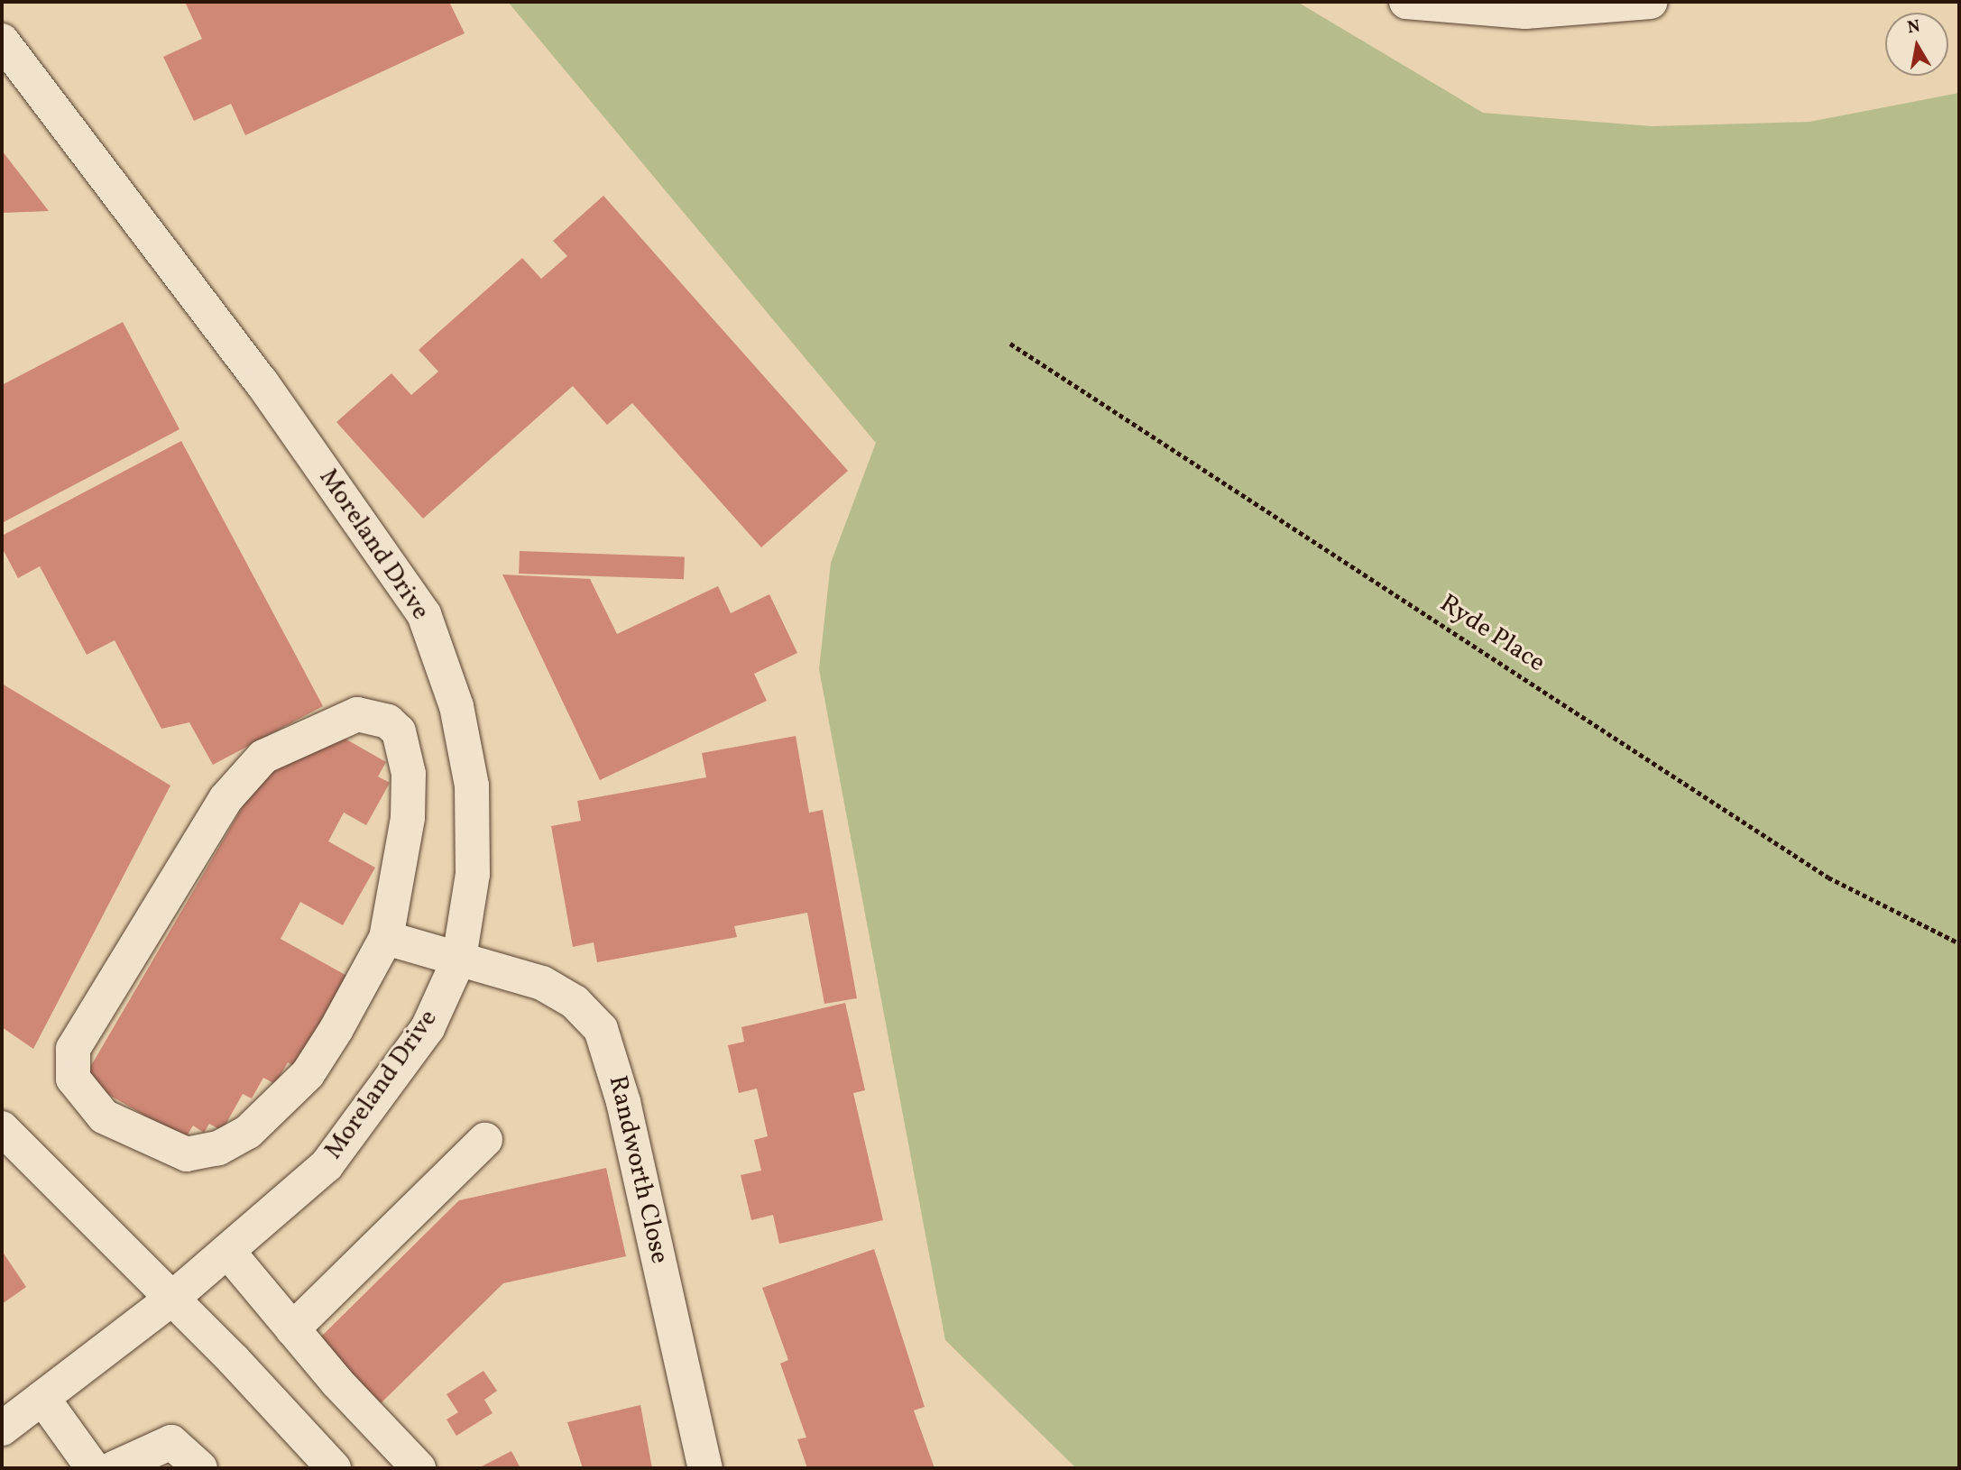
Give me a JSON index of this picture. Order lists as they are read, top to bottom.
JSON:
{
  "streets": {
    "street": ["Moreland Drive", "Randworth Close"],
    "path": ["Ryde Place"]
  },
  "crossings": [
    ["Moreland Drive", "Randworth Close"]
  ],
  "north": "top"
}
